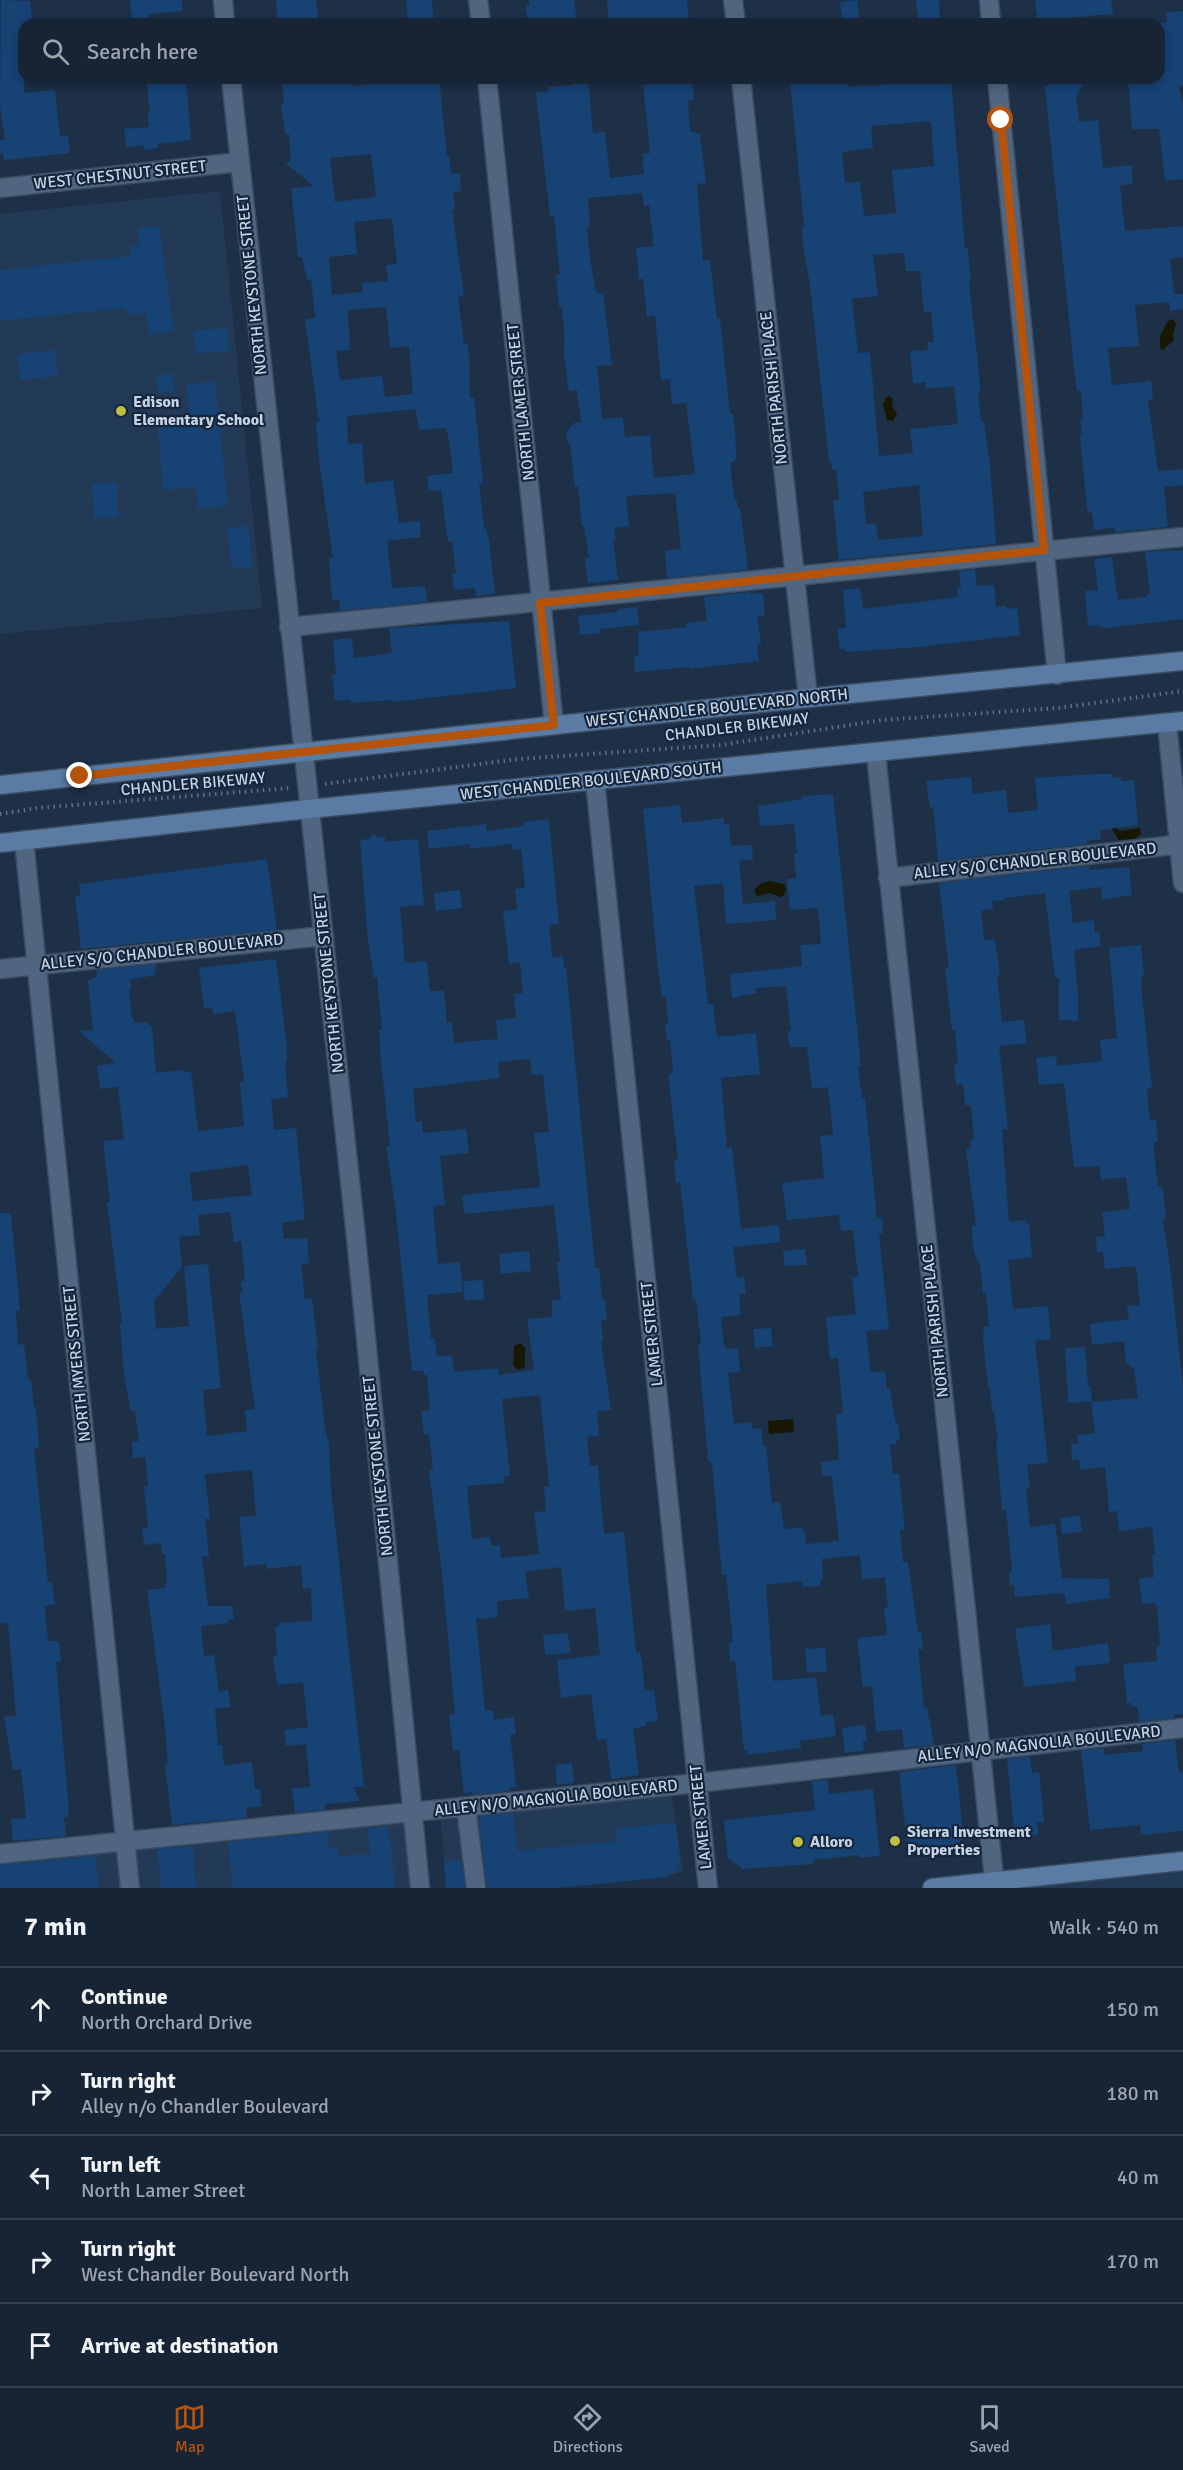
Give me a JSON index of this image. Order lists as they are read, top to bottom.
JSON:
{
  "streets": {
    "main road": ["WEST CHANDLER BOULEVARD NORTH", "WEST CHANDLER BOULEVARD SOUTH"],
    "street": [
      "WEST CHESTNUT STREET",
      "NORTH KEYSTONE STREET",
      "NORTH PARISH PLACE",
      "NORTH LAMER STREET",
      "ALLEY S/O CHANDLER BOULEVARD",
      "LAMER STREET",
      "NORTH MYERS STREET",
      "ALLEY N/O MAGNOLIA BOULEVARD"
    ],
    "path": ["CHANDLER BIKEWAY"]
  },
  "crossings": [
    ["WEST CHESTNUT STREET", "NORTH KEYSTONE STREET"],
    ["NORTH KEYSTONE STREET", "WEST CHANDLER BOULEVARD NORTH"],
    ["NORTH KEYSTONE STREET", "WEST CHANDLER BOULEVARD SOUTH"],
    ["NORTH KEYSTONE STREET", "ALLEY S/O CHANDLER BOULEVARD"],
    ["NORTH KEYSTONE STREET", "ALLEY N/O MAGNOLIA BOULEVARD"],
    ["NORTH PARISH PLACE", "WEST CHANDLER BOULEVARD NORTH"],
    ["NORTH PARISH PLACE", "WEST CHANDLER BOULEVARD SOUTH"],
    ["NORTH PARISH PLACE", "ALLEY S/O CHANDLER BOULEVARD"],
    ["NORTH PARISH PLACE", "ALLEY N/O MAGNOLIA BOULEVARD"],
    ["NORTH LAMER STREET", "WEST CHANDLER BOULEVARD NORTH"],
    ["WEST CHANDLER BOULEVARD SOUTH", "LAMER STREET"],
    ["WEST CHANDLER BOULEVARD SOUTH", "NORTH MYERS STREET"],
    ["ALLEY S/O CHANDLER BOULEVARD", "NORTH MYERS STREET"],
    ["LAMER STREET", "ALLEY N/O MAGNOLIA BOULEVARD"],
    ["NORTH MYERS STREET", "ALLEY N/O MAGNOLIA BOULEVARD"]
  ],
  "places": ["Edison Elementary School", "Sierra Investment Properties", "Alloro"],
  "page": {
    "search": "Search here",
    "heading": ["7 min", "Walk · 540 m"],
    "list": [
      ["Continue", "North Orchard Drive", "150 m"],
      ["Turn right", "Alley n/o Chandler Boulevard", "180 m"],
      ["Turn left", "North Lamer Street", "40 m"],
      ["Turn right", "West Chandler Boulevard North", "170 m"],
      "Arrive at destination"
    ],
    "nav": ["Map", "Directions", "Saved"]
  }
}
